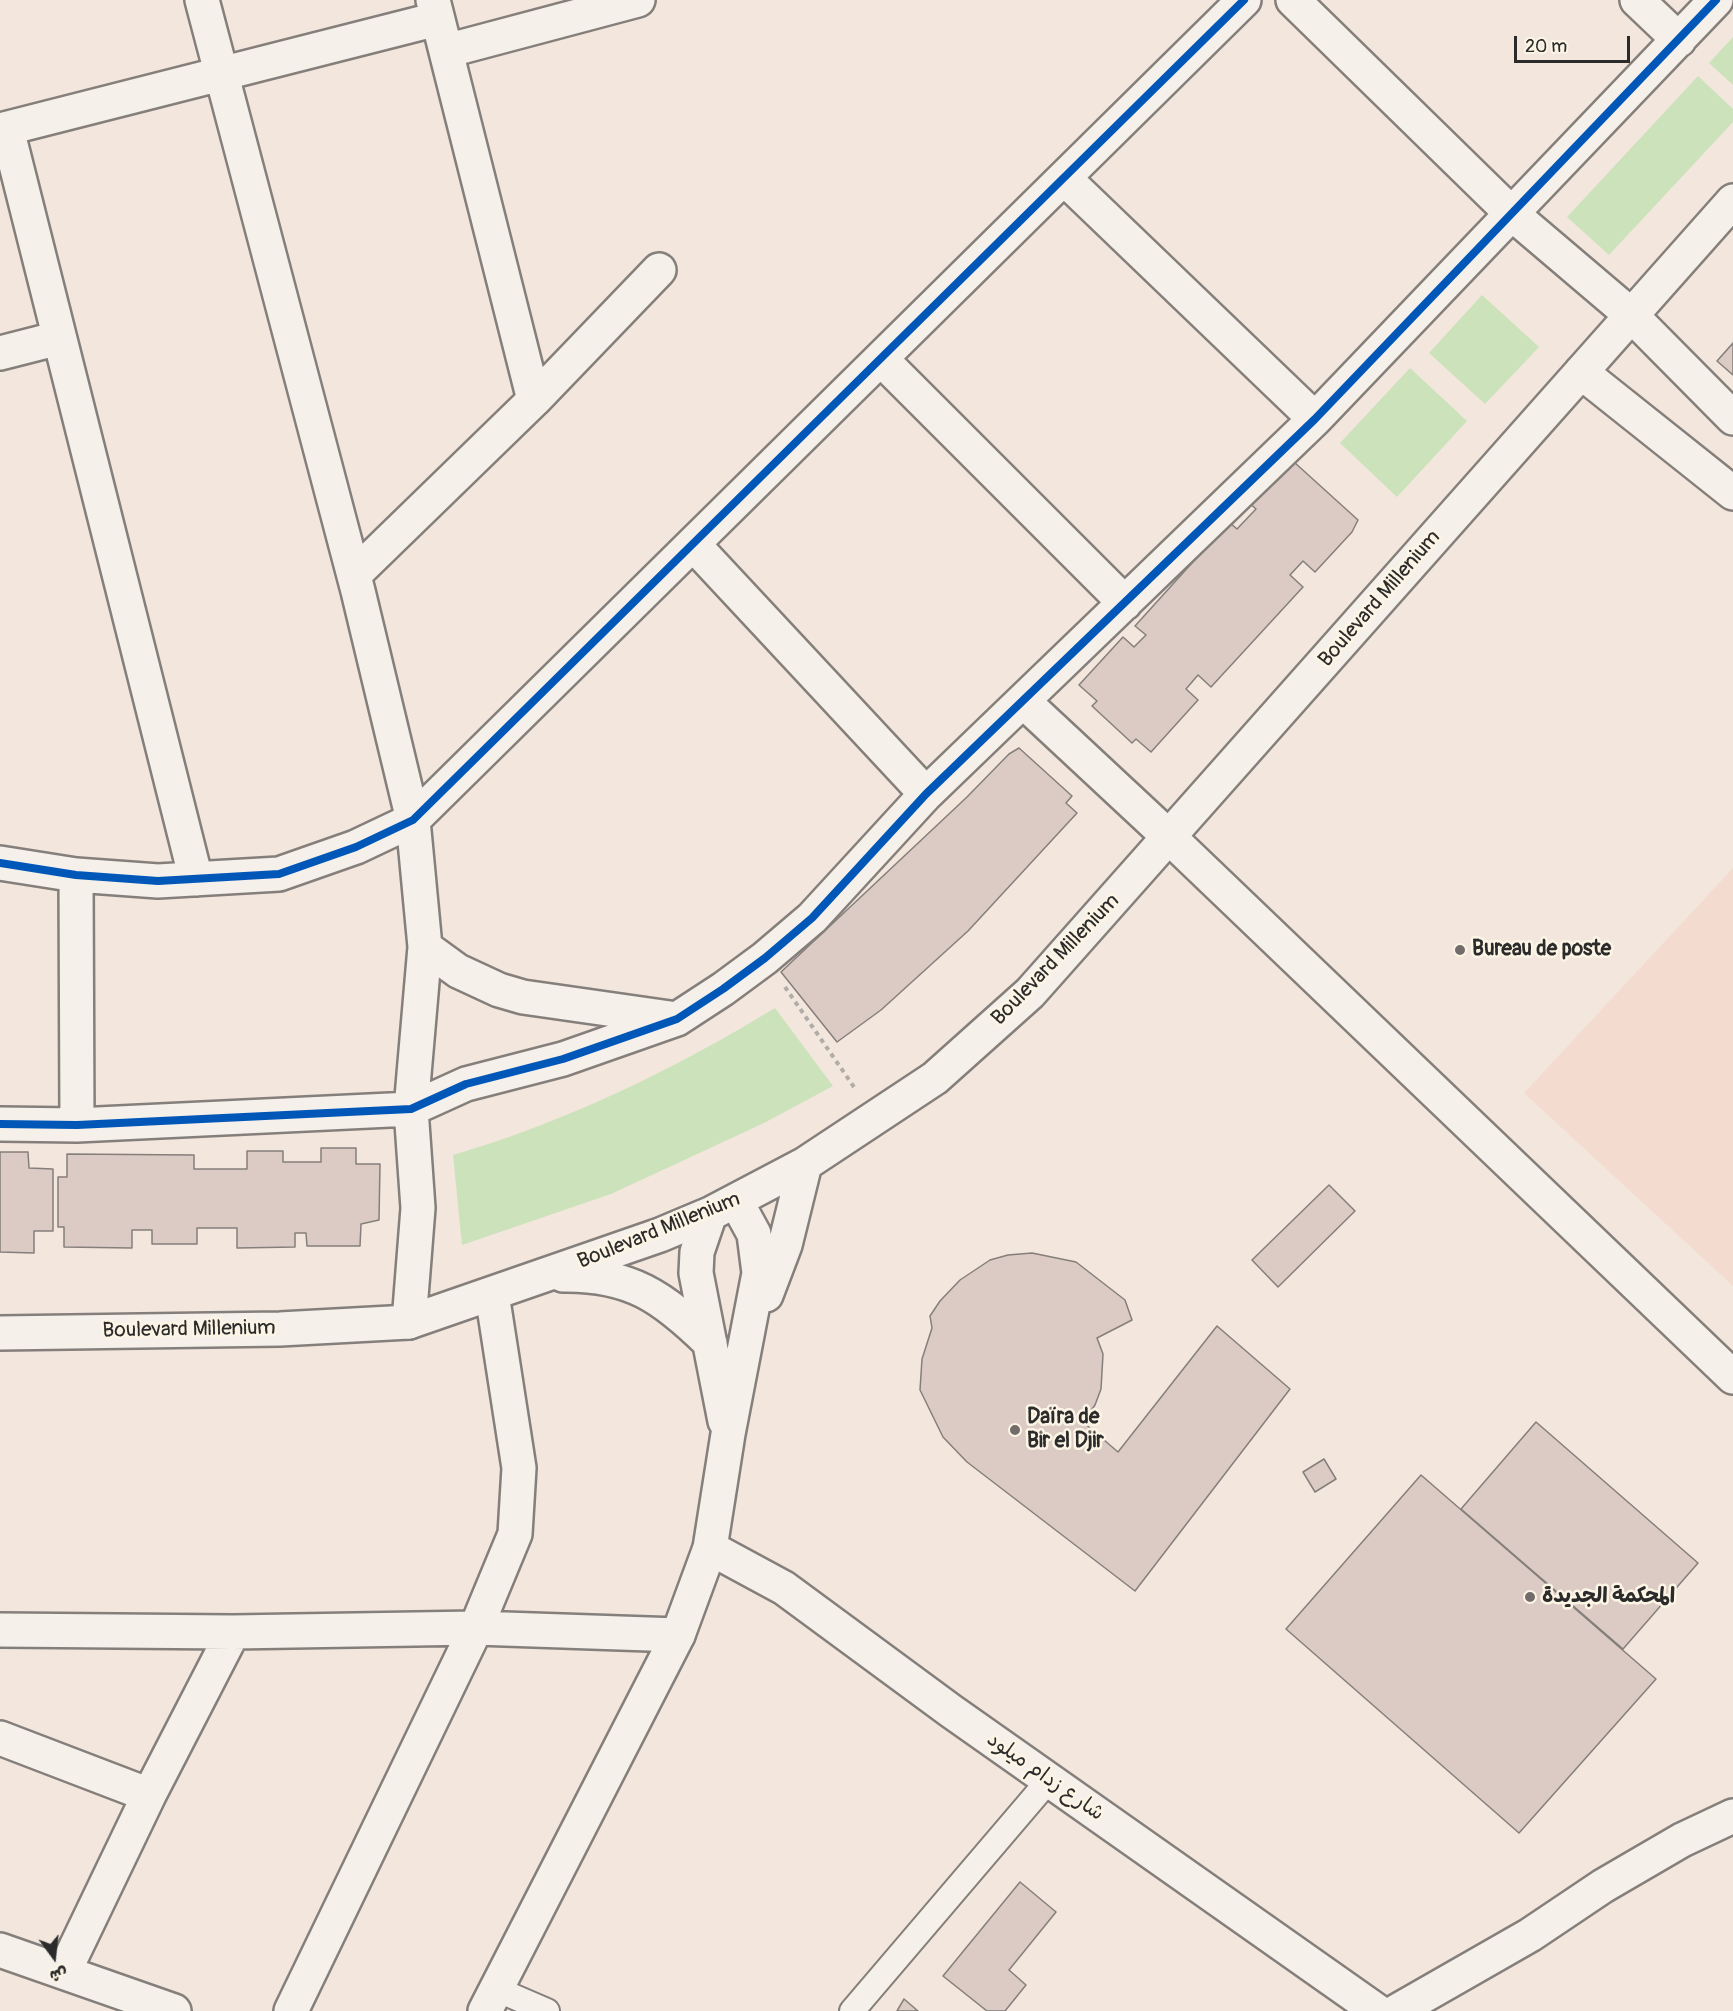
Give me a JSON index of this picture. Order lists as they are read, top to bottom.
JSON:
{
  "streets": {
    "street": ["Boulevard Millenium", "شارع زدام ميلود"]
  },
  "places": ["Bureau de poste", "Daïra de Bir el Djir", "المحكمة الجديدة"],
  "scale_bar": "20 m",
  "north": "bottom"
}
